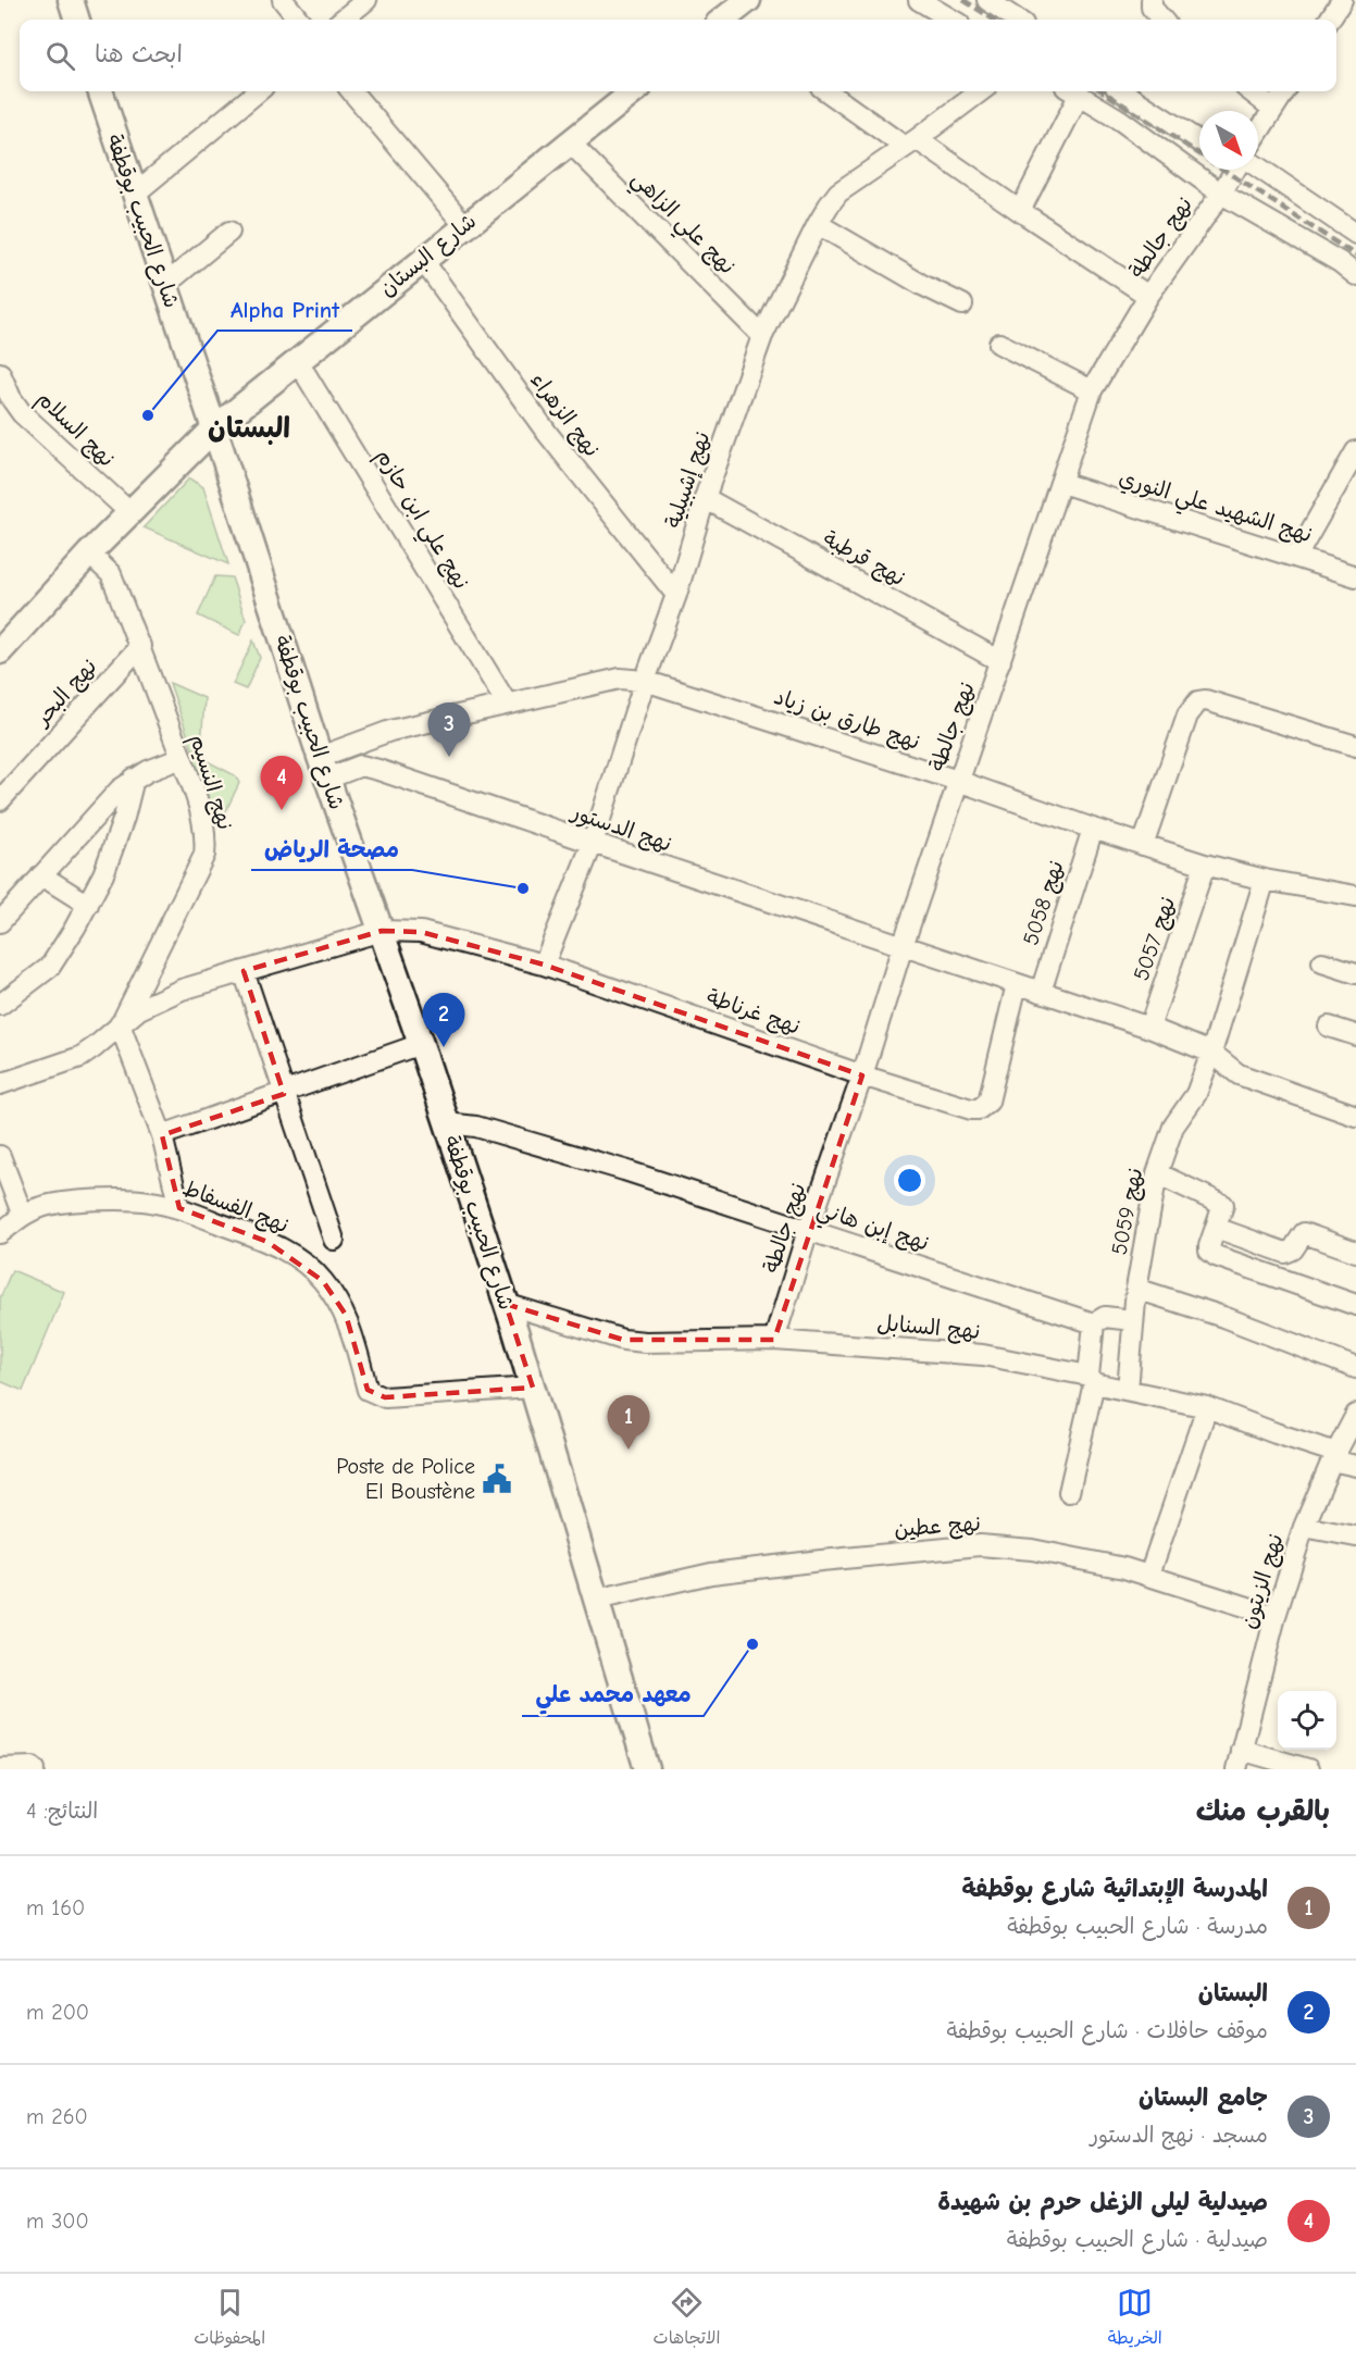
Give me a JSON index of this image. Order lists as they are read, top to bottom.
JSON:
{
  "streets": {
    "main road": ["شارع الحبيب بوقطفة", "شارع البستان"],
    "street": [
      "نهج علي الزاهي",
      "نهج جالطة",
      "نهج الزهراء",
      "نهج السلام",
      "نهج إشبيلية",
      "نهج الشهيد علي النوري",
      "نهج علي ابن حازم",
      "نهج قرطبة",
      "نهج البحر",
      "نهج طارق بن زياد",
      "نهج النسيم",
      "نهج الدستور",
      "نهج 5058",
      "نهج 5057",
      "نهج غرناطة",
      "نهج الفسفاط",
      "نهج 5059",
      "نهج إبن هاني",
      "نهج السنابل",
      "نهج عطين",
      "نهج الزيتون"
    ]
  },
  "crossings": [
    ["شارع الحبيب بوقطفة", "شارع البستان"],
    ["شارع الحبيب بوقطفة", "نهج طارق بن زياد"],
    ["شارع الحبيب بوقطفة", "نهج الدستور"],
    ["شارع الحبيب بوقطفة", "نهج غرناطة"],
    ["شارع الحبيب بوقطفة", "نهج الفسفاط"],
    ["شارع الحبيب بوقطفة", "نهج إبن هاني"],
    ["شارع الحبيب بوقطفة", "نهج السنابل"],
    ["شارع الحبيب بوقطفة", "نهج عطين"],
    ["نهج علي الزاهي", "شارع البستان"],
    ["نهج علي الزاهي", "نهج إشبيلية"],
    ["نهج جالطة", "نهج الشهيد علي النوري"],
    ["نهج جالطة", "نهج قرطبة"],
    ["نهج جالطة", "نهج طارق بن زياد"],
    ["نهج جالطة", "نهج الدستور"],
    ["نهج جالطة", "نهج غرناطة"],
    ["نهج جالطة", "نهج إبن هاني"],
    ["نهج جالطة", "نهج السنابل"],
    ["شارع البستان", "نهج الزهراء"],
    ["شارع البستان", "نهج السلام"],
    ["شارع البستان", "نهج علي ابن حازم"],
    ["شارع البستان", "نهج النسيم"],
    ["نهج الزهراء", "نهج إشبيلية"],
    ["نهج إشبيلية", "نهج قرطبة"],
    ["نهج إشبيلية", "نهج طارق بن زياد"],
    ["نهج إشبيلية", "نهج الدستور"],
    ["نهج إشبيلية", "نهج غرناطة"],
    ["نهج علي ابن حازم", "نهج طارق بن زياد"],
    ["نهج البحر", "نهج النسيم"],
    ["نهج طارق بن زياد", "نهج الدستور"],
    ["نهج طارق بن زياد", "نهج 5058"],
    ["نهج طارق بن زياد", "نهج 5057"],
    ["نهج طارق بن زياد", "نهج 5059"],
    ["نهج النسيم", "نهج غرناطة"],
    ["نهج الدستور", "نهج 5058"],
    ["نهج الدستور", "نهج 5057"],
    ["نهج الدستور", "نهج غرناطة"],
    ["نهج الدستور", "نهج 5059"],
    ["نهج 5059", "نهج إبن هاني"],
    ["نهج 5059", "نهج السنابل"],
    ["نهج السنابل", "نهج الزيتون"],
    ["نهج عطين", "نهج الزيتون"]
  ],
  "districts": ["البستان"],
  "places": {
    "other": ["Alpha Print", "مصحة الرياض", "معهد محمد علي"],
    "public building": ["Poste de Police El Boustène"]
  },
  "north": "bottom right",
  "page": {
    "search": "ابحث هنا",
    "pins": [
      "3",
      "4",
      "2",
      "1"
    ],
    "heading": ["بالقرب منك", "النتائج: 4"],
    "list": [
      {
        "mark": "1",
        "name": "المدرسة الإبتدائية شارع بوقطفة",
        "note": "مدرسة · شارع الحبيب بوقطفة",
        "value": "160 m"
      },
      {
        "mark": "2",
        "name": "البستان",
        "note": "موقف حافلات · شارع الحبيب بوقطفة",
        "value": "200 m"
      },
      {
        "mark": "3",
        "name": "جامع البستان",
        "note": "مسجد · نهج الدستور",
        "value": "260 m"
      },
      {
        "mark": "4",
        "name": "صيدلية ليلى الزغل حرم بن شهيدة",
        "note": "صيدلية · شارع الحبيب بوقطفة",
        "value": "300 m"
      }
    ],
    "nav": ["الخريطة", "الاتجاهات", "المحفوظات"]
  }
}
